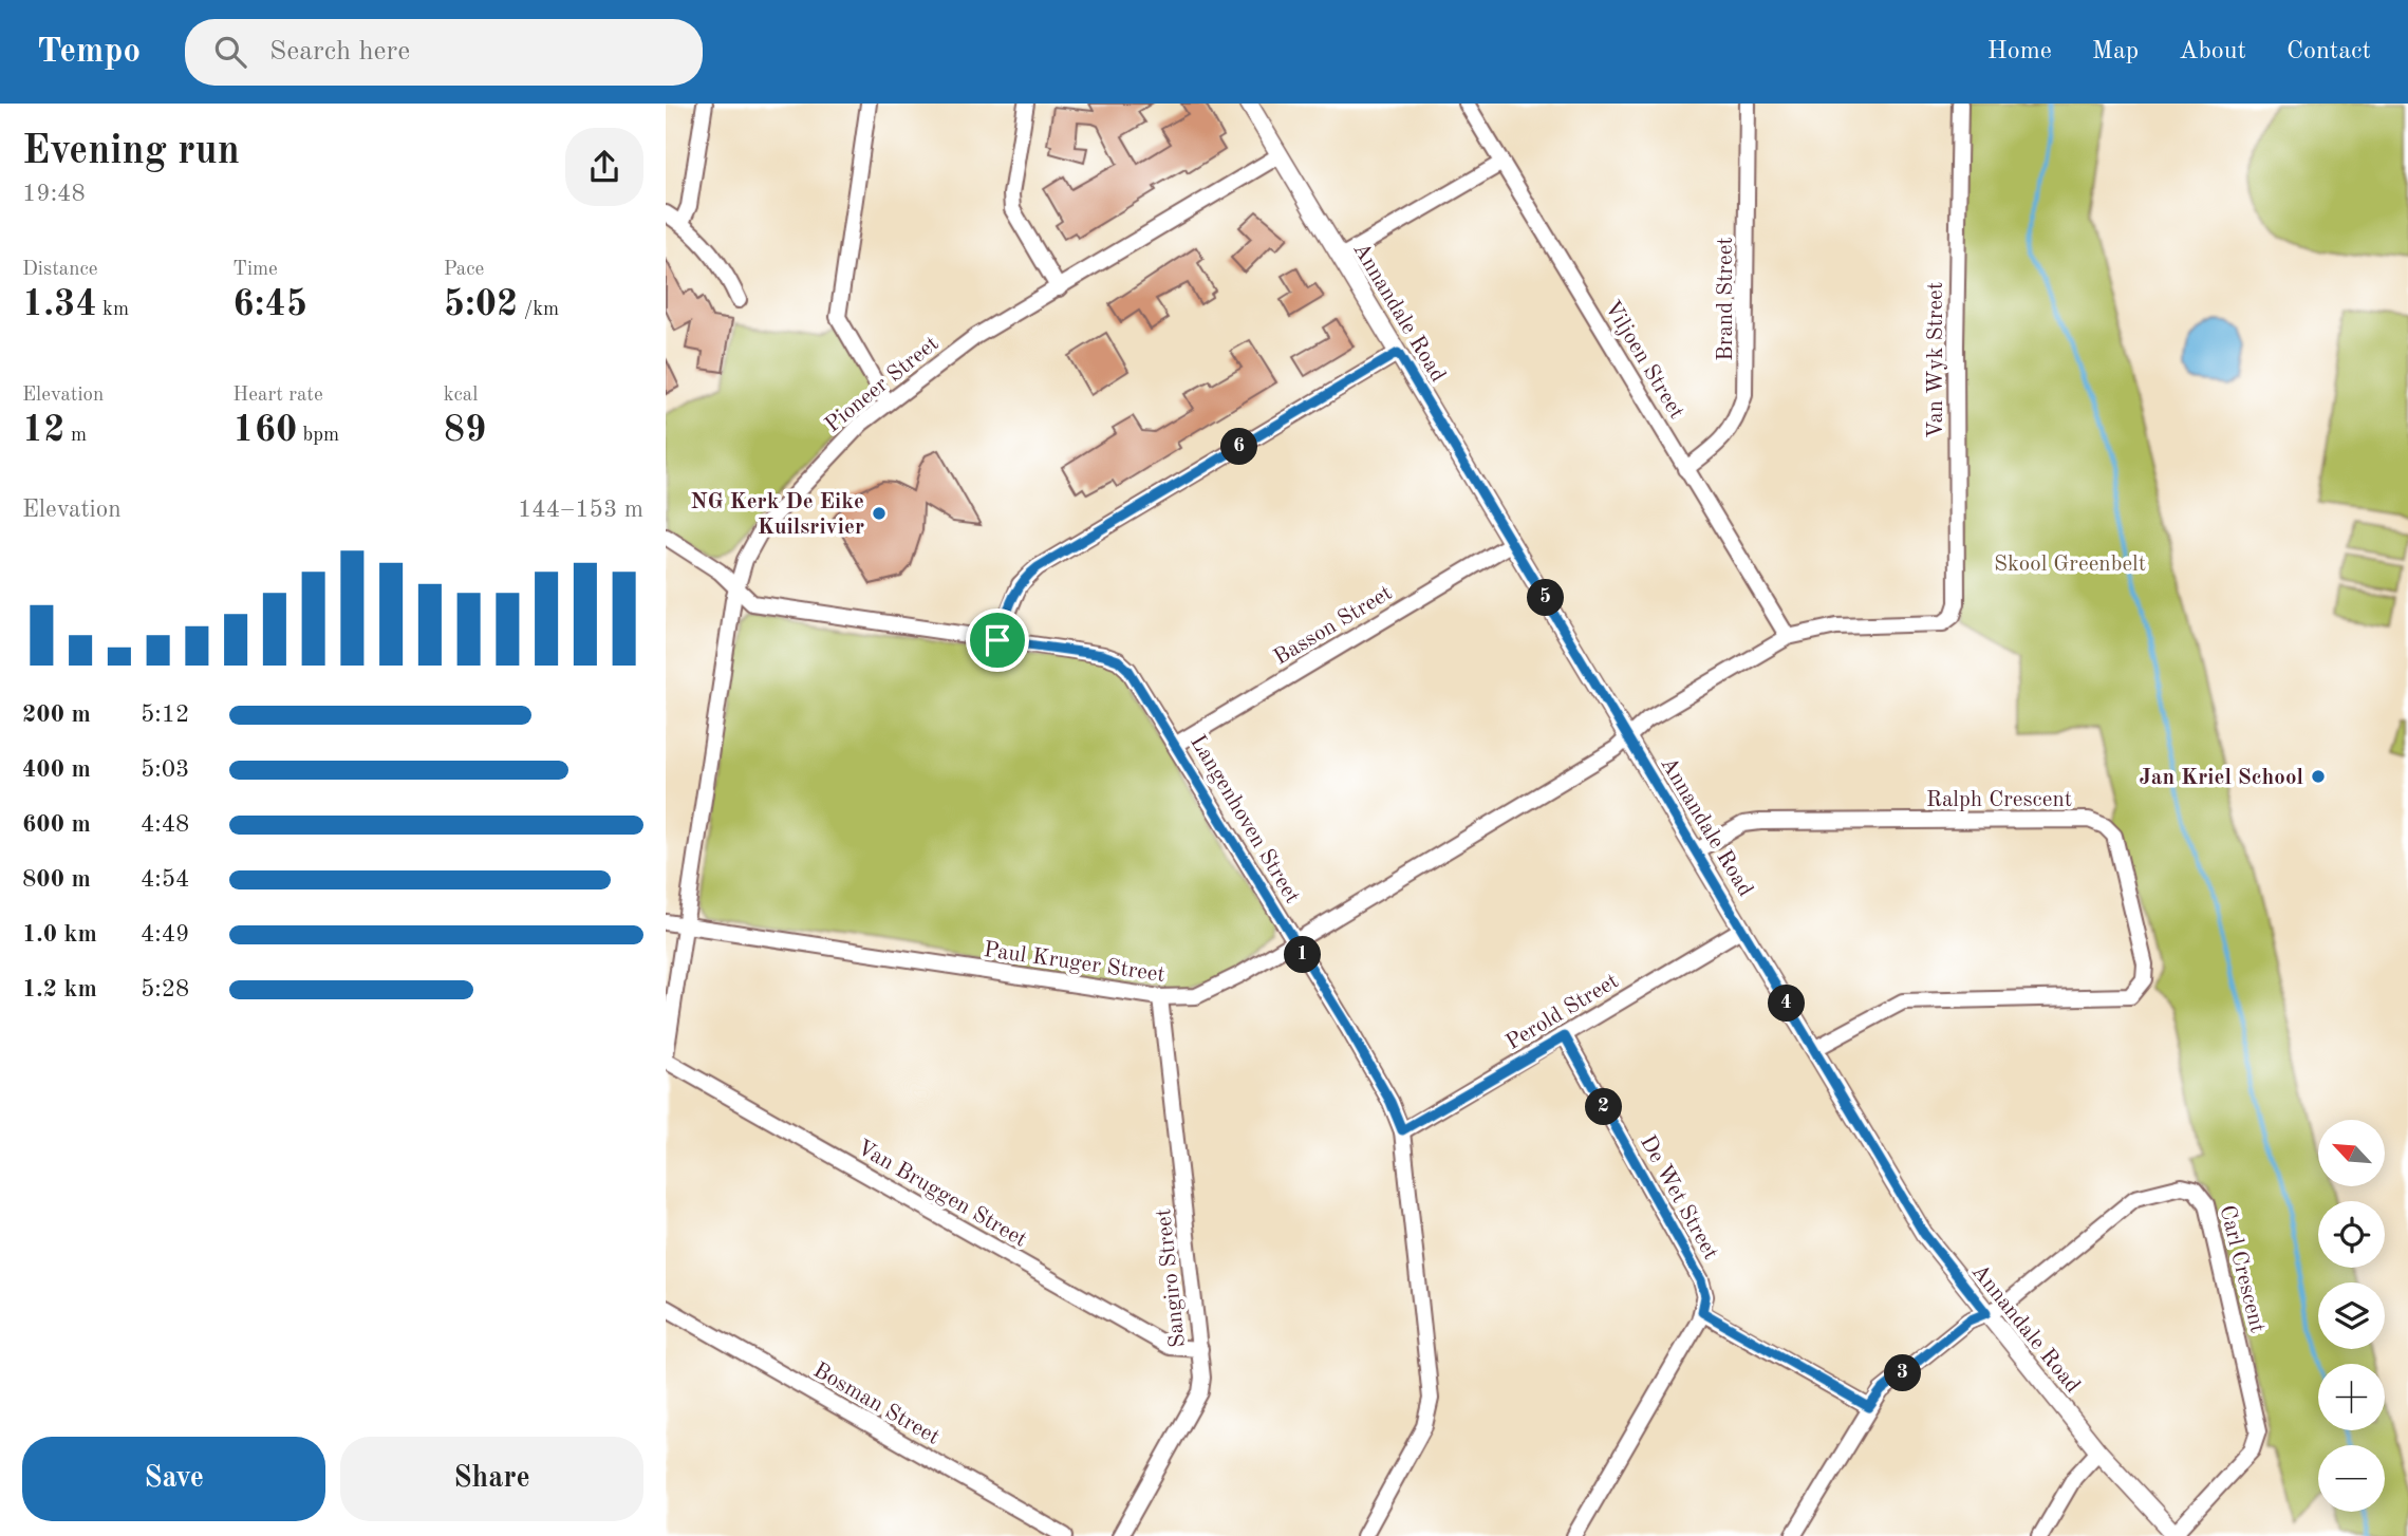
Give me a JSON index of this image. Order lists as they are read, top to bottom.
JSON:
{
  "streets": {
    "street": [
      "Brand Street",
      "Annandale Road",
      "Viljoen Street",
      "Van Wyk Street",
      "Pioneer Street",
      "Basson Street",
      "Ralph Crescent",
      "Langenhoven Street",
      "Paul Kruger Street",
      "Perold Street",
      "Van Bruggen Street",
      "De Wet Street",
      "Carl Crescent",
      "Sangiro Street",
      "Bosman Street"
    ]
  },
  "crossings": [
    ["Brand Street", "Viljoen Street"],
    ["Annandale Road", "Pioneer Street"],
    ["Annandale Road", "Basson Street"],
    ["Annandale Road", "Ralph Crescent"],
    ["Annandale Road", "Paul Kruger Street"],
    ["Annandale Road", "Perold Street"],
    ["Annandale Road", "Carl Crescent"],
    ["Viljoen Street", "Paul Kruger Street"],
    ["Van Wyk Street", "Paul Kruger Street"],
    ["Pioneer Street", "Langenhoven Street"],
    ["Pioneer Street", "Paul Kruger Street"],
    ["Pioneer Street", "Van Bruggen Street"],
    ["Basson Street", "Langenhoven Street"],
    ["Langenhoven Street", "Paul Kruger Street"],
    ["Langenhoven Street", "Perold Street"],
    ["Paul Kruger Street", "Sangiro Street"],
    ["Perold Street", "De Wet Street"],
    ["Van Bruggen Street", "Sangiro Street"]
  ],
  "parks": ["Skool Greenbelt"],
  "places": ["NG Kerk De Eike Kuilsrivier", "Jan Kriel School"],
  "north": "top left",
  "page": {
    "header": "Tempo",
    "search": "Search here",
    "nav": [
      "Home",
      "Map",
      "About",
      "Contact"
    ],
    "heading": ["Evening run", "19:48"],
    "stats": [
      ["Distance", "1.34 km"],
      ["Time", "6:45"],
      ["Pace", "5:02 /km"],
      ["Elevation", "12 m"],
      ["Heart rate", "160 bpm"],
      ["kcal", "89"]
    ],
    "pins": [
      "6",
      "5",
      "1",
      "4",
      "2",
      "3"
    ],
    "chart": ["Elevation", "144–153 m"],
    "list": [
      {
        "name": "200 m",
        "note": "5:12"
      },
      {
        "name": "400 m",
        "note": "5:03"
      },
      {
        "name": "600 m",
        "note": "4:48"
      },
      {
        "name": "800 m",
        "note": "4:54"
      },
      {
        "name": "1.0 km",
        "note": "4:49"
      },
      {
        "name": "1.2 km",
        "note": "5:28"
      }
    ],
    "map_buttons": ["+", "−"],
    "buttons": ["Save", "Share"]
  }
}
